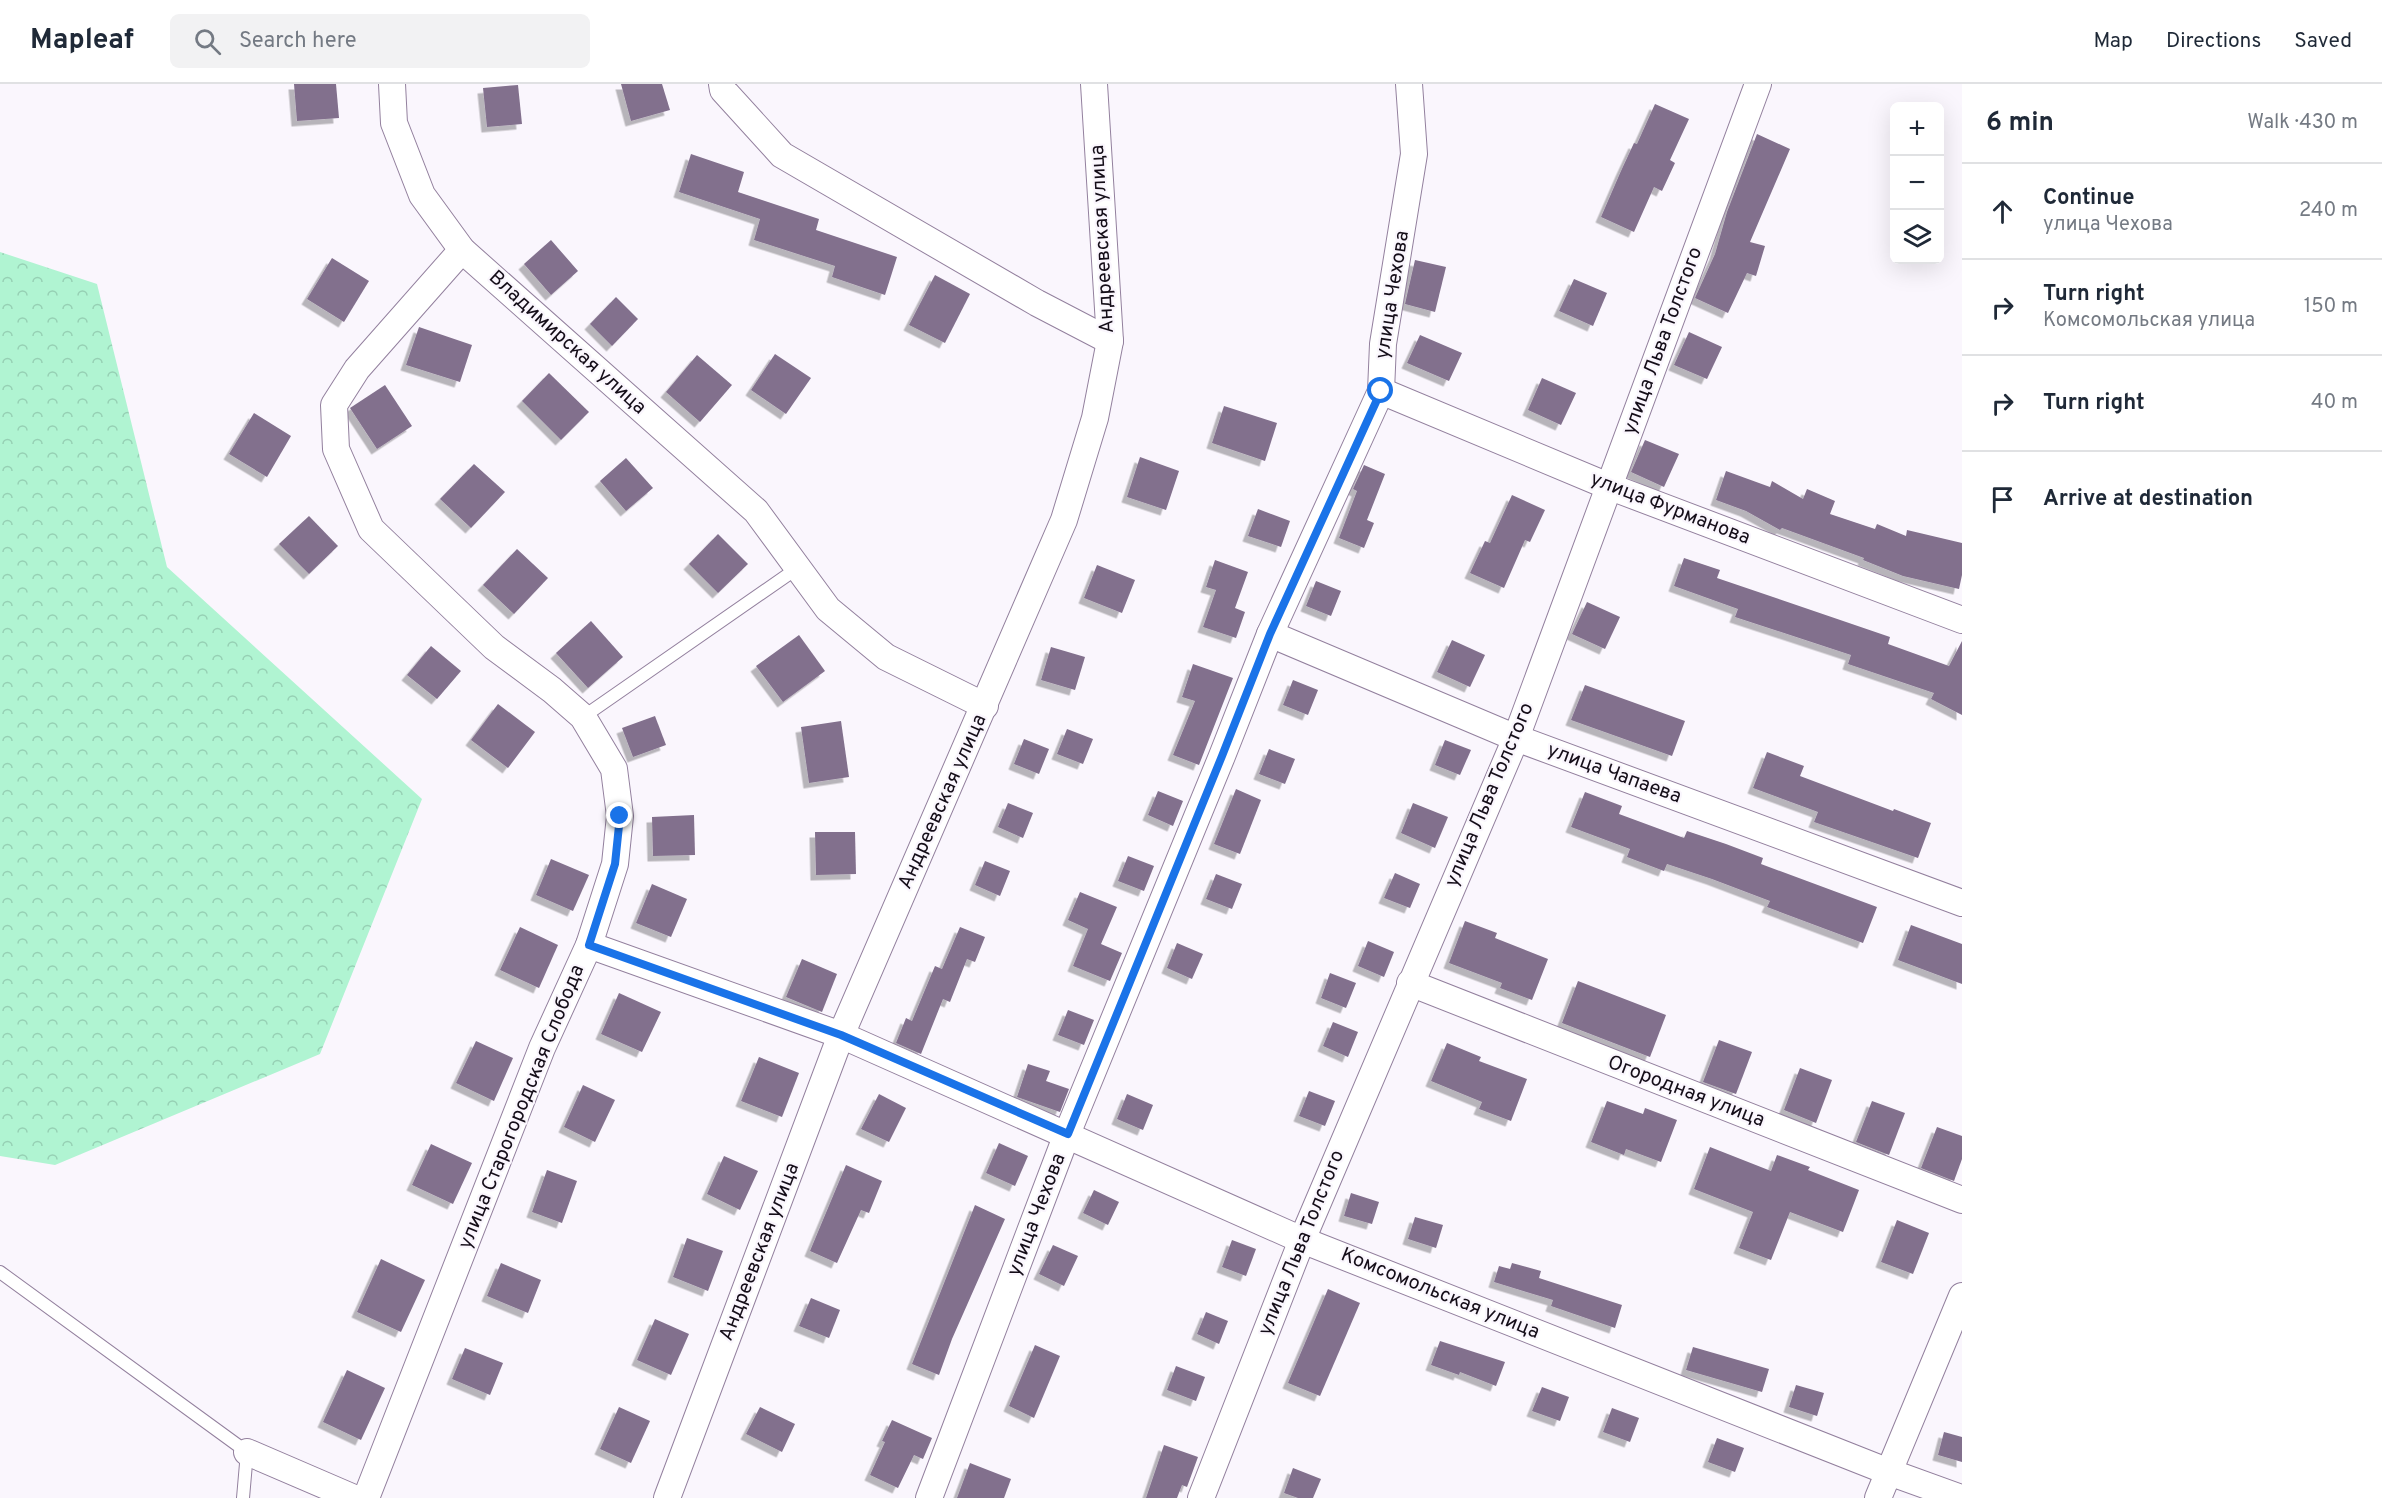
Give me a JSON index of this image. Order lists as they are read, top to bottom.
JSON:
{
  "streets": {
    "street": [
      "Андреевская улица",
      "улица Чехова",
      "улица Льва Толстого",
      "Владимирская улица",
      "улица Фурманова",
      "улица Чапаева",
      "Огородная улица",
      "улица Старогородская Слобода",
      "Комсомольская улица"
    ]
  },
  "crossings": [
    ["Андреевская улица", "Владимирская улица"],
    ["Андреевская улица", "Комсомольская улица"],
    ["улица Чехова", "улица Фурманова"],
    ["улица Чехова", "улица Чапаева"],
    ["улица Чехова", "Комсомольская улица"],
    ["улица Льва Толстого", "улица Фурманова"],
    ["улица Льва Толстого", "улица Чапаева"],
    ["улица Льва Толстого", "Огородная улица"],
    ["улица Льва Толстого", "Комсомольская улица"],
    ["Владимирская улица", "улица Старогородская Слобода"],
    ["улица Старогородская Слобода", "Комсомольская улица"]
  ],
  "page": {
    "header": "Mapleaf",
    "search": "Search here",
    "nav": ["Map", "Directions", "Saved"],
    "heading": ["6 min", "Walk · 430 m"],
    "map_buttons": ["+", "−"],
    "list": [
      ["Continue", "улица Чехова", "240 m"],
      ["Turn right", "Комсомольская улица", "150 m"],
      ["Turn right", "40 m"],
      "Arrive at destination"
    ]
  }
}
